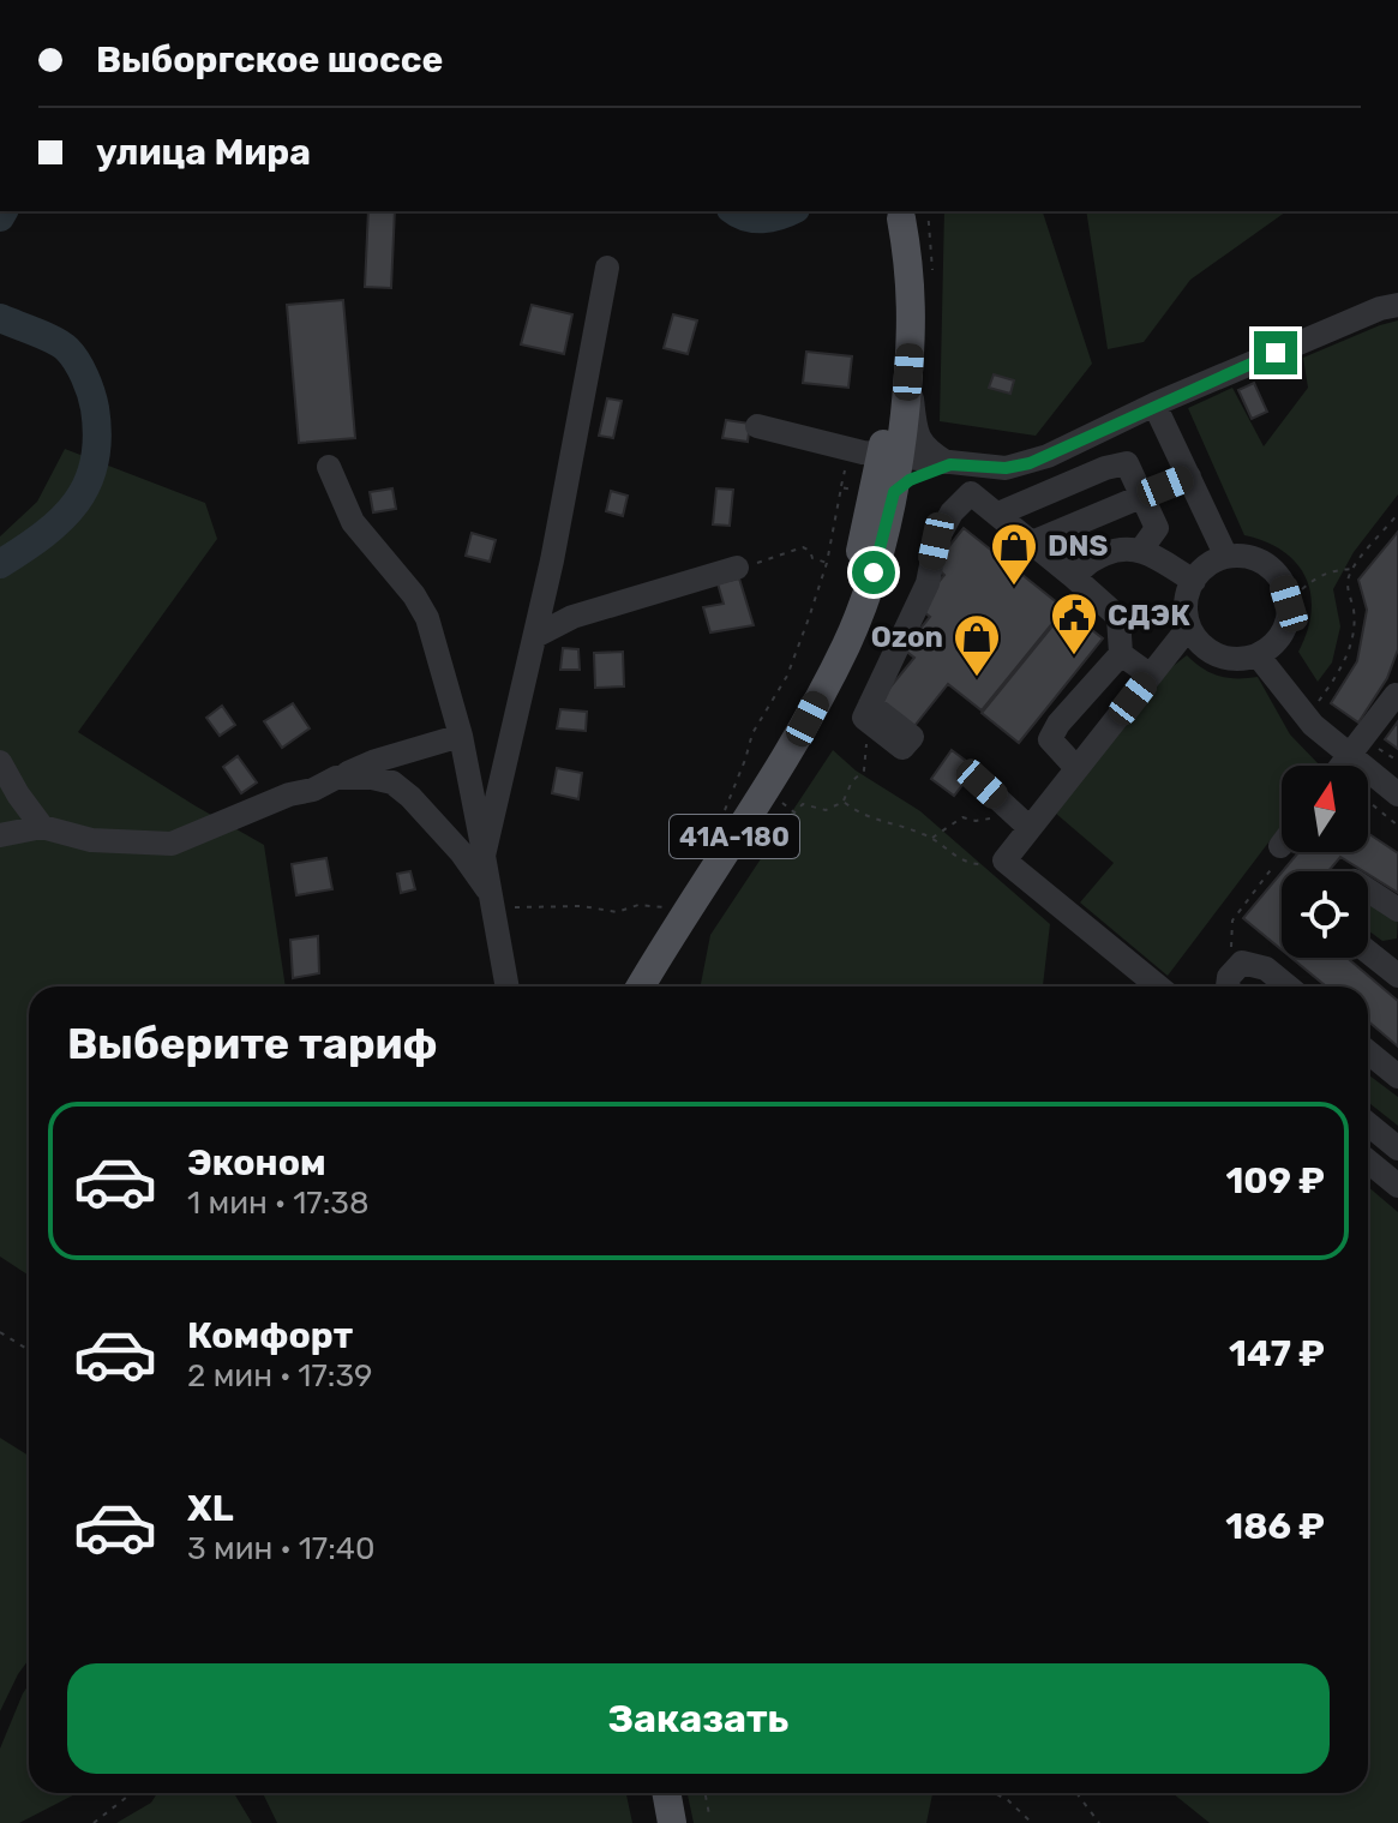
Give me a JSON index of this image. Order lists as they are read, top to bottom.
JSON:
{
  "streets": {
    "main road": ["41А-180"]
  },
  "places": {
    "shop": ["DNS", "Ozon"],
    "public building": ["СДЭК"]
  },
  "north": "top",
  "page": {
    "banner": ["Выборгское шоссе", "улица Мира"],
    "heading": "Выберите тариф",
    "list": [
      {
        "name": "Эконом",
        "note": "1 мин · 17:38",
        "value": "109 ₽"
      },
      {
        "name": "Комфорт",
        "note": "2 мин · 17:39",
        "value": "147 ₽"
      },
      {
        "name": "XL",
        "note": "3 мин · 17:40",
        "value": "186 ₽"
      }
    ],
    "buttons": "Заказать"
  }
}
